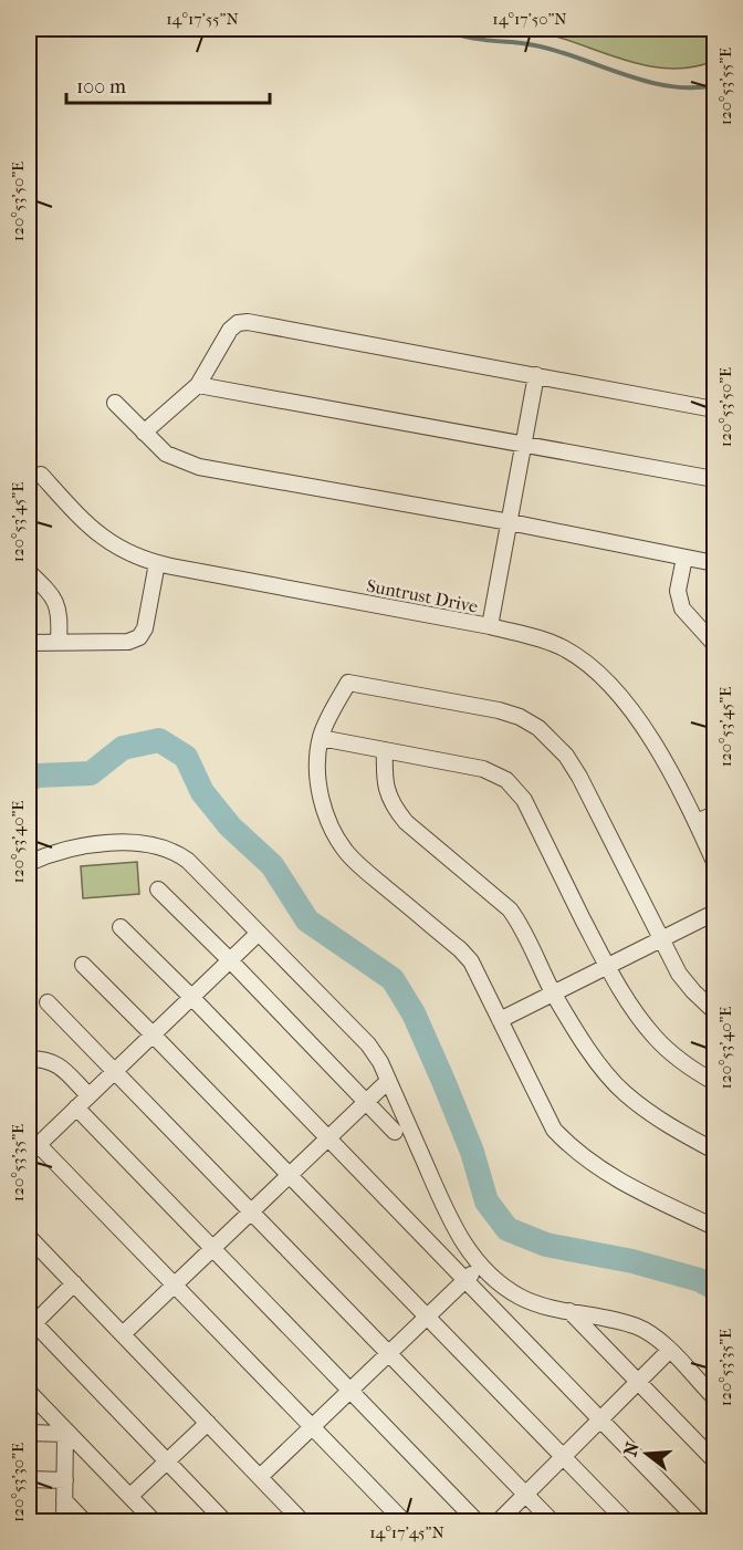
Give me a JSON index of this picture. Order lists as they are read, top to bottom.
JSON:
{
  "streets": {
    "street": ["Suntrust Drive"]
  },
  "scale_bar": "100 m",
  "north": "left",
  "coordinates": [
    "14°17'55\"N",
    "14°17'50\"N",
    "120°53'55\"E",
    "120°53'50\"E",
    "120°53'45\"E",
    "120°53'40\"E",
    "120°53'35\"E",
    "120°53'30\"E",
    "14°17'45\"N"
  ]
}
